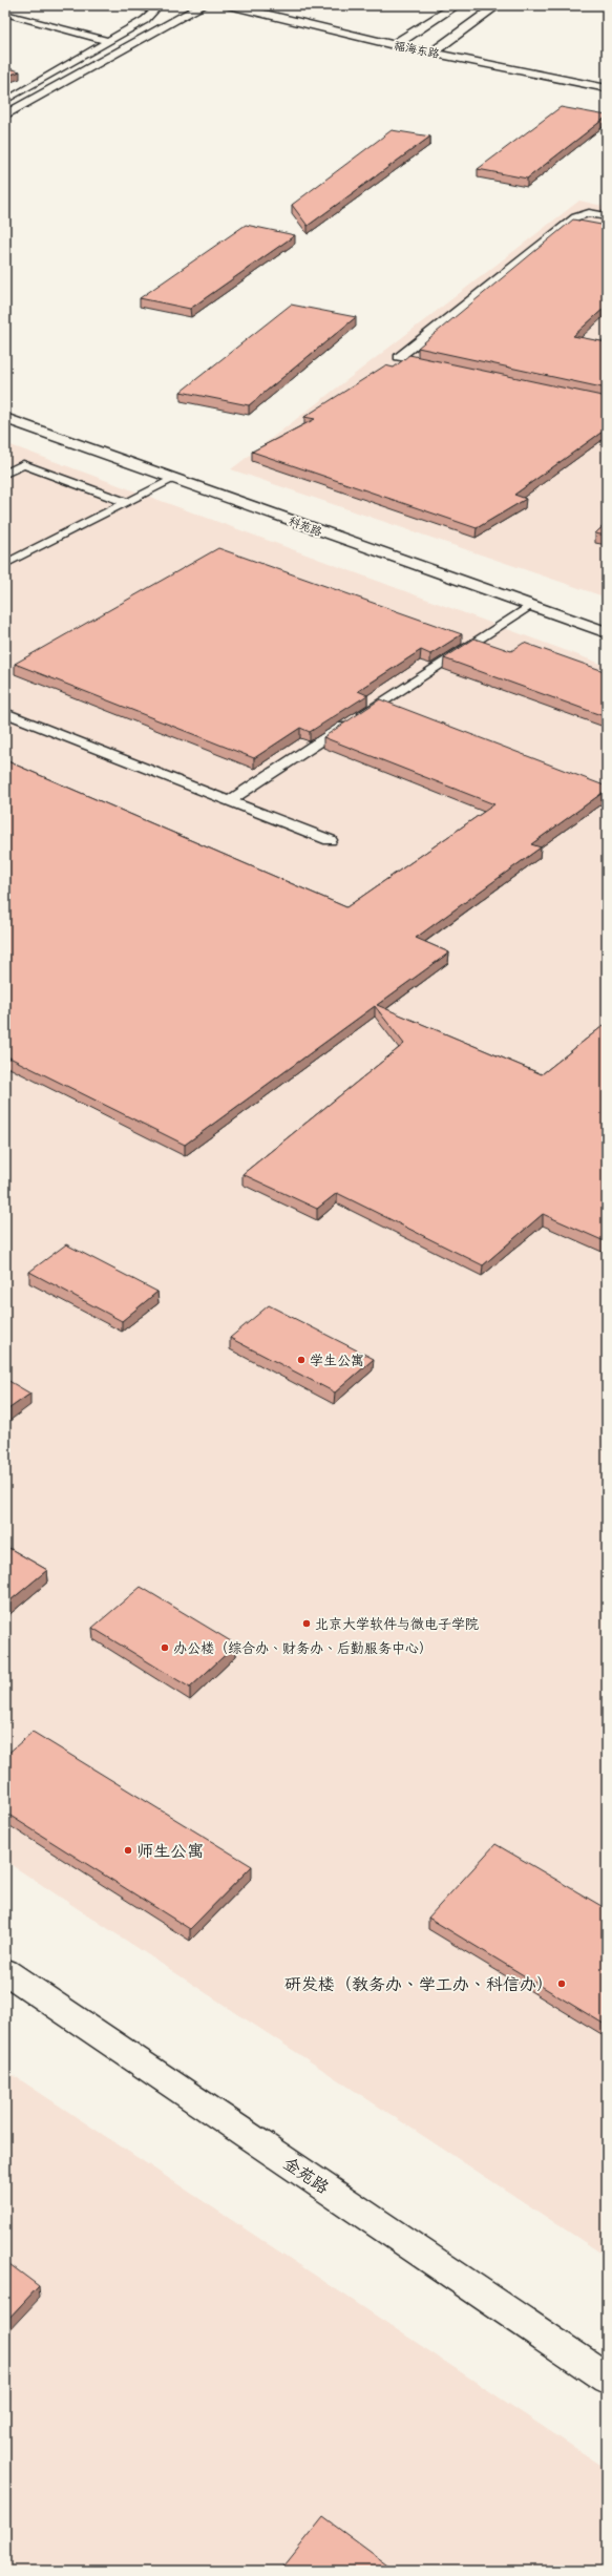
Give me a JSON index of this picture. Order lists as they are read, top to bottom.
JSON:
{
  "streets": {
    "street": ["福海东路", "科苑路", "金苑路"]
  },
  "places": [
    "学生公寓",
    "北京大学软件与微电子学院",
    "办公楼（综合办、财务办、后勤服务中心）",
    "师生公寓",
    "研发楼（教务办、学工办、科信办）"
  ]
}
